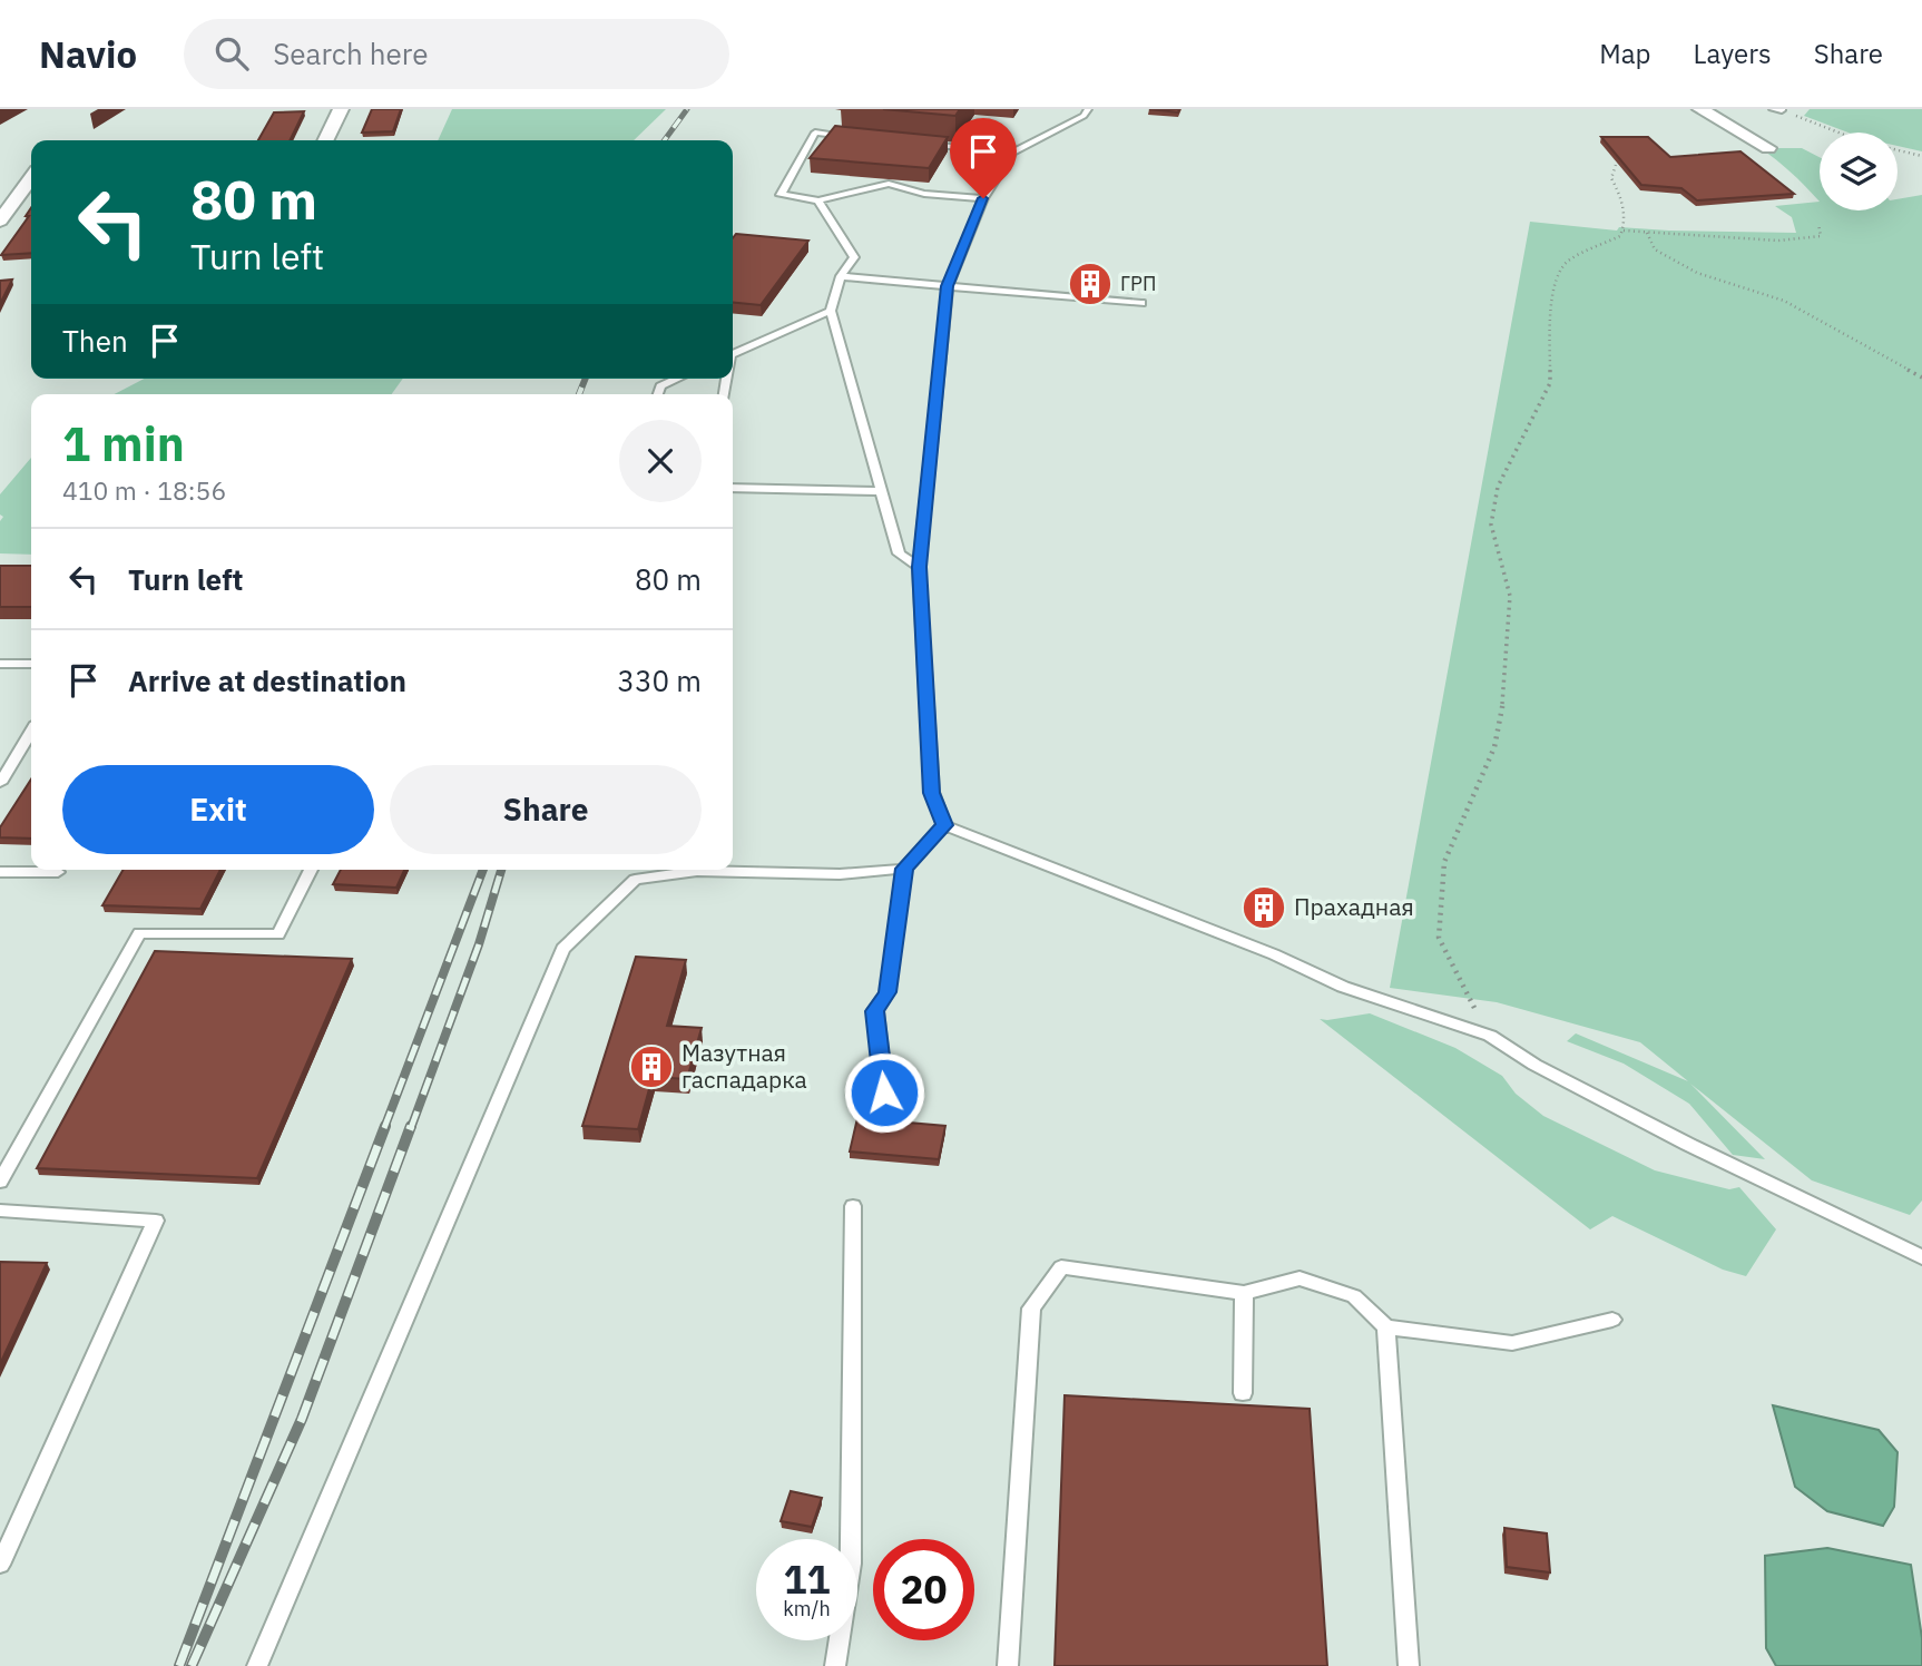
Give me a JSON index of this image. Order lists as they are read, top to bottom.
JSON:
{
  "places": {
    "building": ["ГРП", "Прахадная", "Мазутная гаспадарка"]
  },
  "page": {
    "header": "Navio",
    "search": "Search here",
    "nav": ["Map", "Layers", "Share"],
    "turn": ["80 m", "Turn left"],
    "then": "Then",
    "heading": ["1 min", "410 m · 18:56"],
    "list": [
      {
        "name": "Turn left",
        "value": "80 m"
      },
      {
        "name": "Arrive at destination",
        "value": "330 m"
      }
    ],
    "buttons": ["Exit", "Share"],
    "speed": "11 km/h",
    "limit": "20"
  }
}
